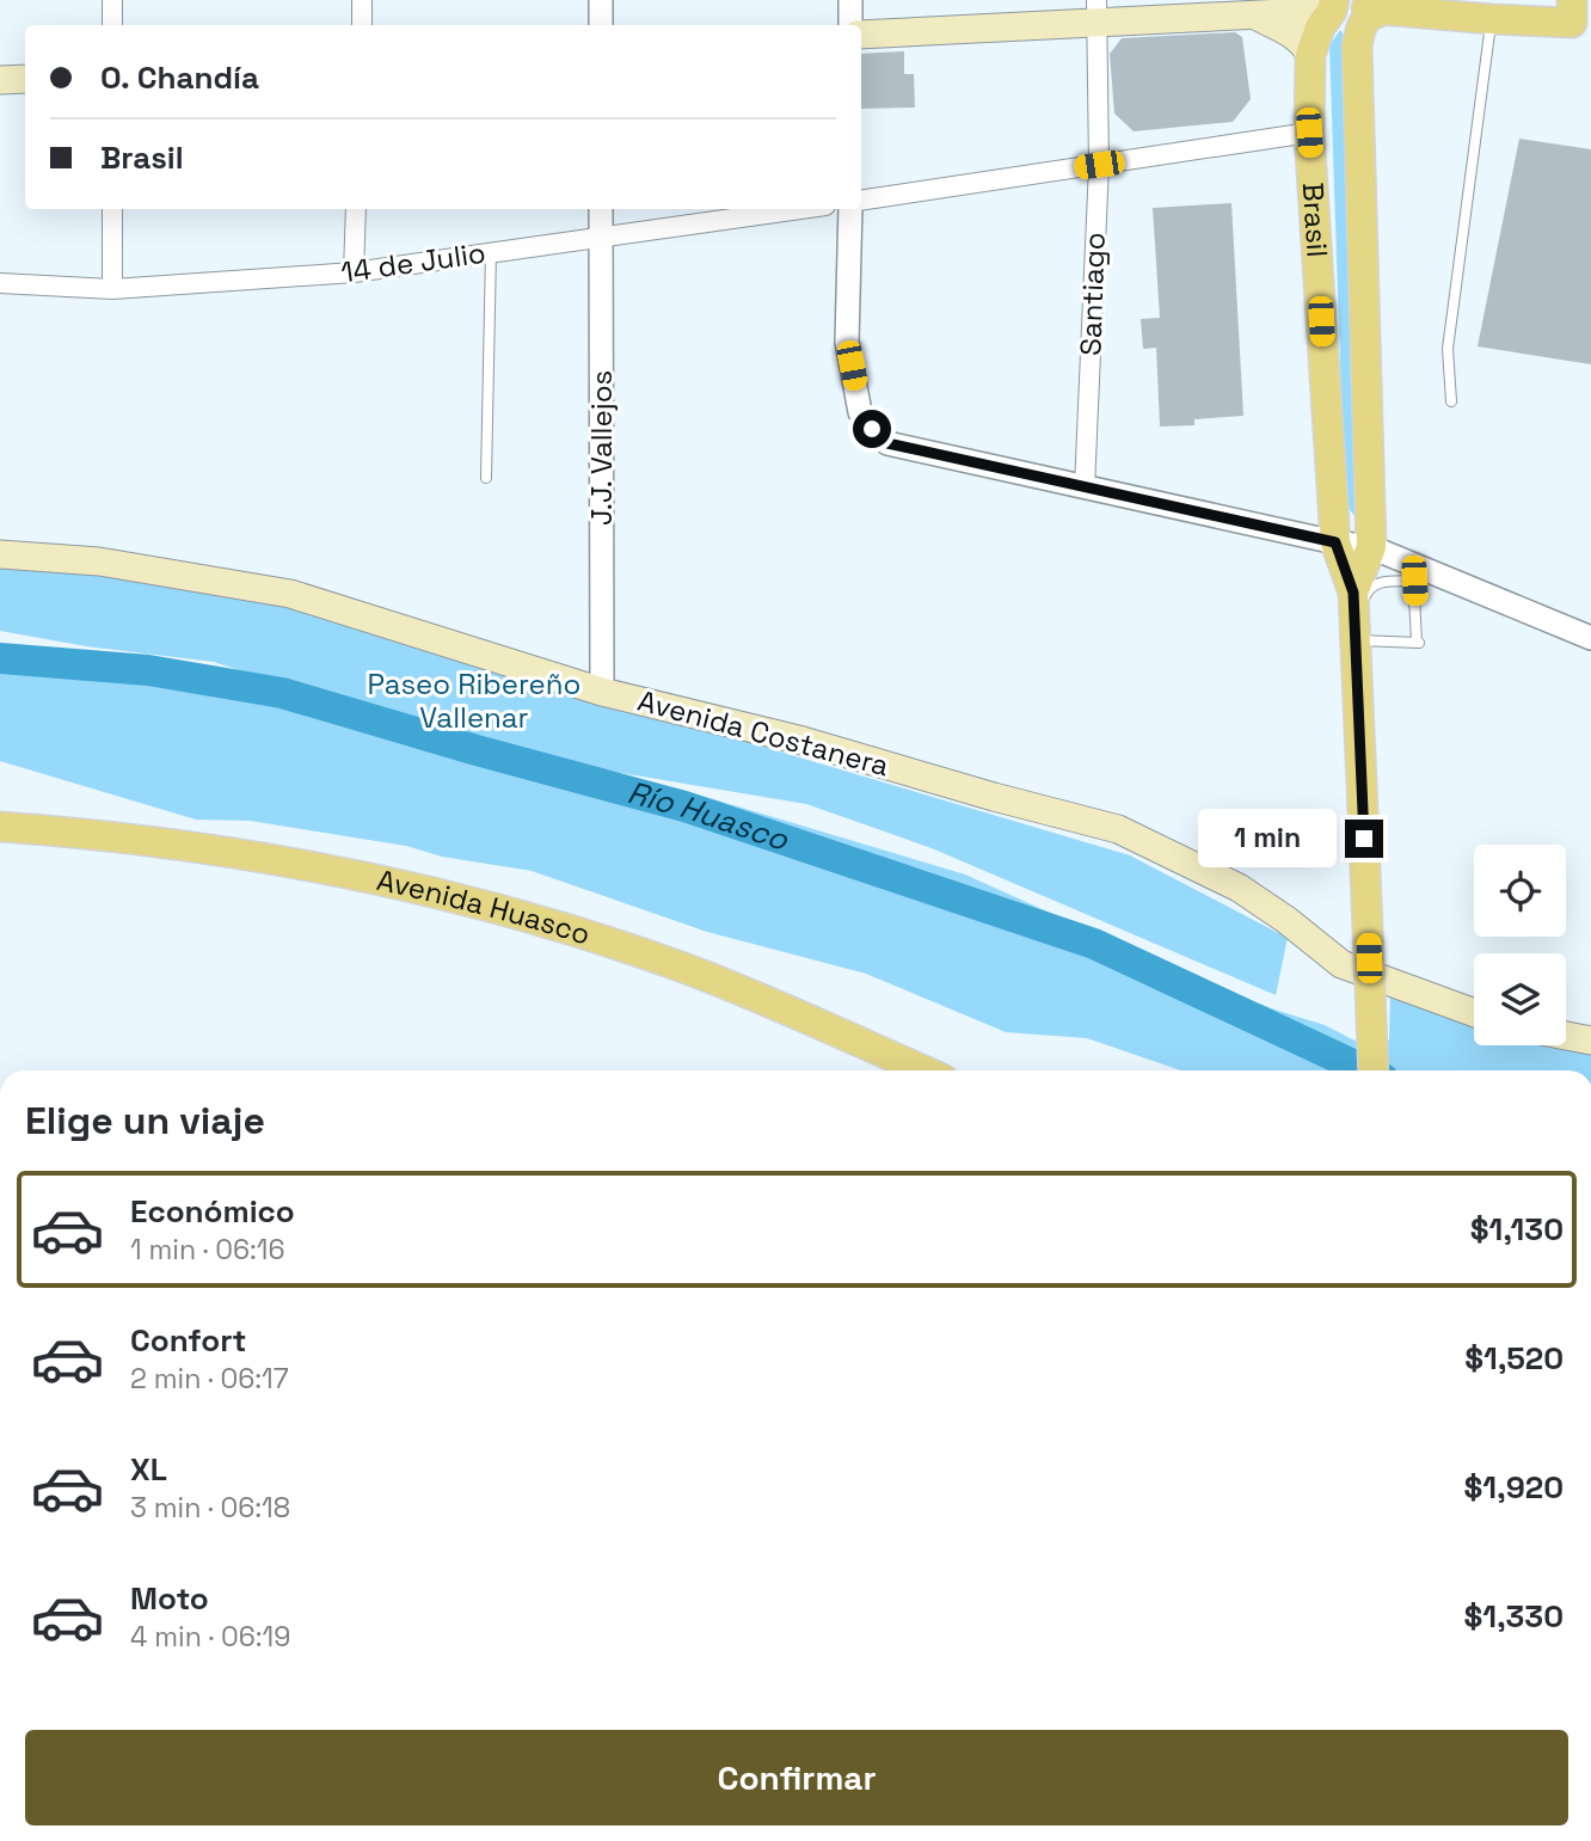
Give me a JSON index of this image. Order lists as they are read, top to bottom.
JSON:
{
  "streets": {
    "main road": ["Brasil", "Avenida Costanera", "Avenida Huasco"],
    "street": ["14 de Julio", "Santiago", "J.J. Vallejos"]
  },
  "crossings": [
    ["14 de Julio", "J.J. Vallejos"],
    ["J.J. Vallejos", "Avenida Costanera"]
  ],
  "water": ["Río Huasco"],
  "parks": ["Paseo Ribereño Vallenar"],
  "page": {
    "banner": ["O. Chandía", "Brasil"],
    "bubble": "1 min",
    "heading": "Elige un viaje",
    "list": [
      {
        "name": "Económico",
        "note": "1 min · 06:16",
        "value": "$1,130"
      },
      {
        "name": "Confort",
        "note": "2 min · 06:17",
        "value": "$1,520"
      },
      {
        "name": "XL",
        "note": "3 min · 06:18",
        "value": "$1,920"
      },
      {
        "name": "Moto",
        "note": "4 min · 06:19",
        "value": "$1,330"
      }
    ],
    "buttons": "Confirmar"
  }
}
